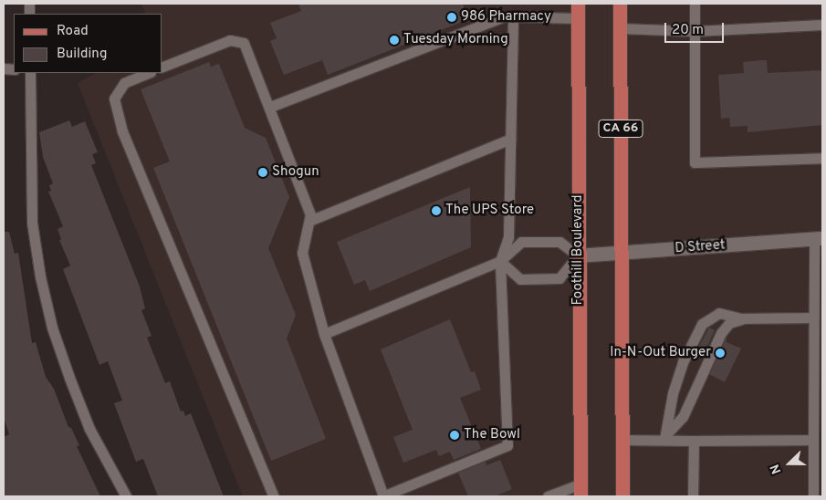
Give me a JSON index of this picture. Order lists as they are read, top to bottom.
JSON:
{
  "streets": {
    "main road": ["CA 66", "Foothill Boulevard"],
    "street": ["D Street"]
  },
  "crossings": [
    ["CA 66", "D Street"],
    ["D Street", "Foothill Boulevard"]
  ],
  "places": [
    "986 Pharmacy",
    "Tuesday Morning",
    "Shogun",
    "The UPS Store",
    "In-N-Out Burger",
    "The Bowl"
  ],
  "legend": ["Road", "Building"],
  "scale_bar": "20 m",
  "north": "left"
}
